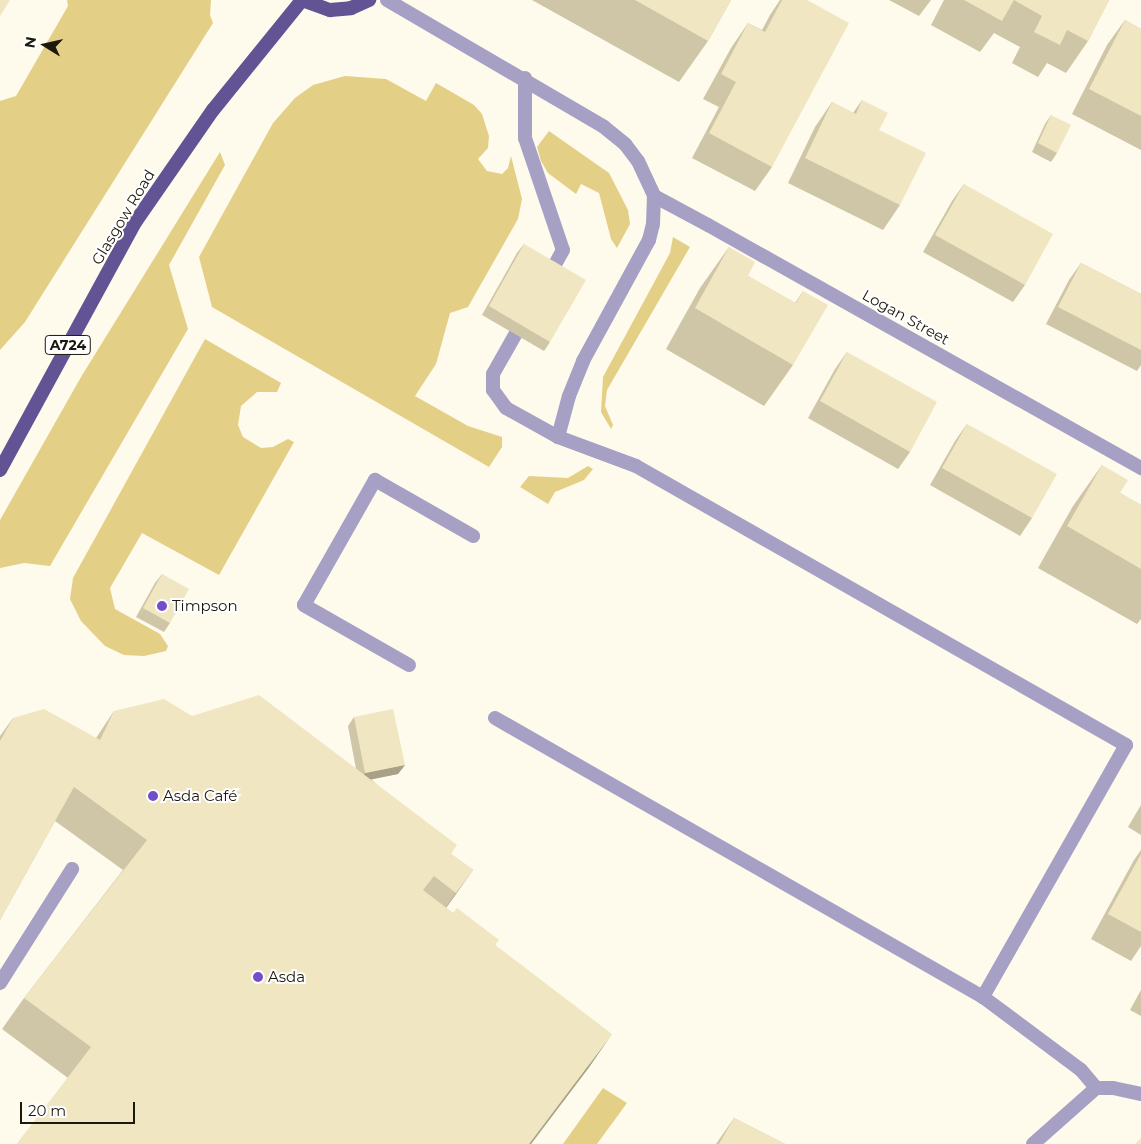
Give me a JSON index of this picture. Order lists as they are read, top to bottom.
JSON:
{
  "streets": {
    "main road": ["Glasgow Road", "A724"],
    "street": ["Logan Street"]
  },
  "crossings": [
    ["Glasgow Road", "A724"]
  ],
  "places": ["Timpson", "Asda Café", "Asda"],
  "scale_bar": "20 m",
  "north": "left"
}
